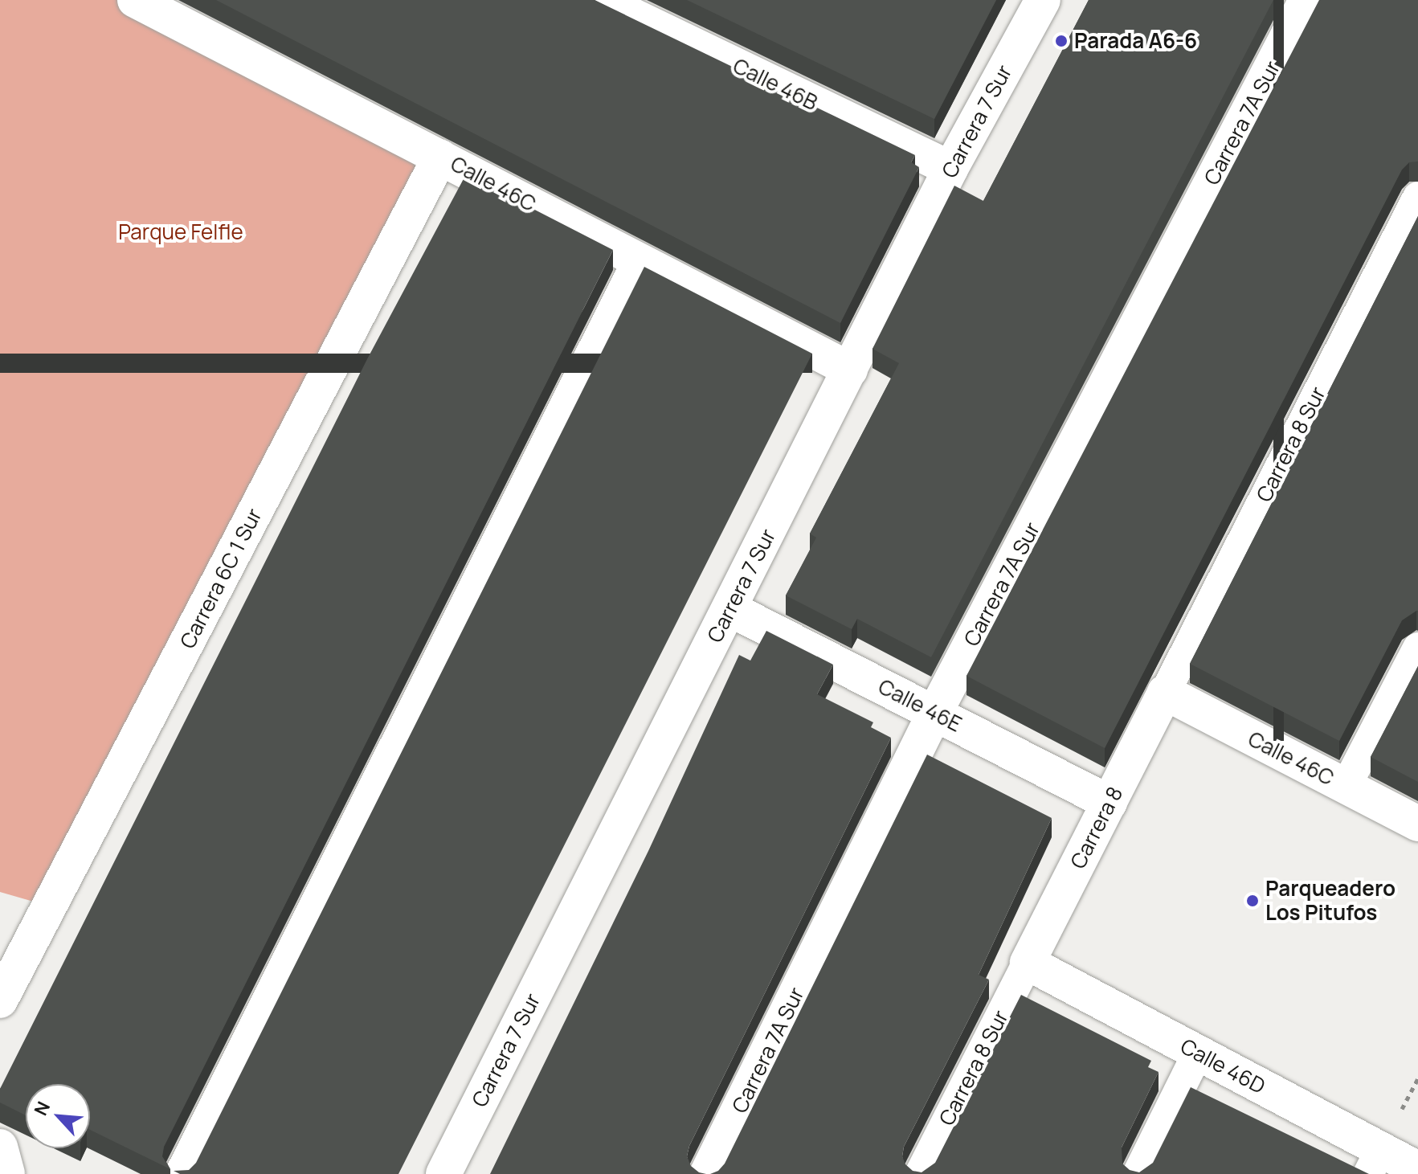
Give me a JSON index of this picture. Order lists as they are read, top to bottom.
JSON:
{
  "streets": {
    "street": [
      "Calle 46B",
      "Carrera 7 Sur",
      "Carrera 7A Sur",
      "Calle 46C",
      "Carrera 6C 1 Sur",
      "Calle 46E",
      "Carrera 8",
      "Calle 46D"
    ],
    "lane": ["Carrera 8 Sur"]
  },
  "crossings": [
    ["Calle 46B", "Carrera 7 Sur"],
    ["Carrera 7 Sur", "Calle 46C"],
    ["Carrera 7 Sur", "Calle 46E"],
    ["Carrera 7A Sur", "Calle 46E"],
    ["Calle 46C", "Carrera 8 Sur"],
    ["Calle 46C", "Carrera 6C 1 Sur"],
    ["Calle 46C", "Carrera 8"],
    ["Carrera 8 Sur", "Carrera 8"],
    ["Carrera 8 Sur", "Calle 46D"],
    ["Calle 46E", "Carrera 8"],
    ["Carrera 8", "Calle 46D"]
  ],
  "parks": ["Parque Felfle"],
  "places": ["Parada A6-6", "Parqueadero Los Pitufos"],
  "north": "top left"
}
